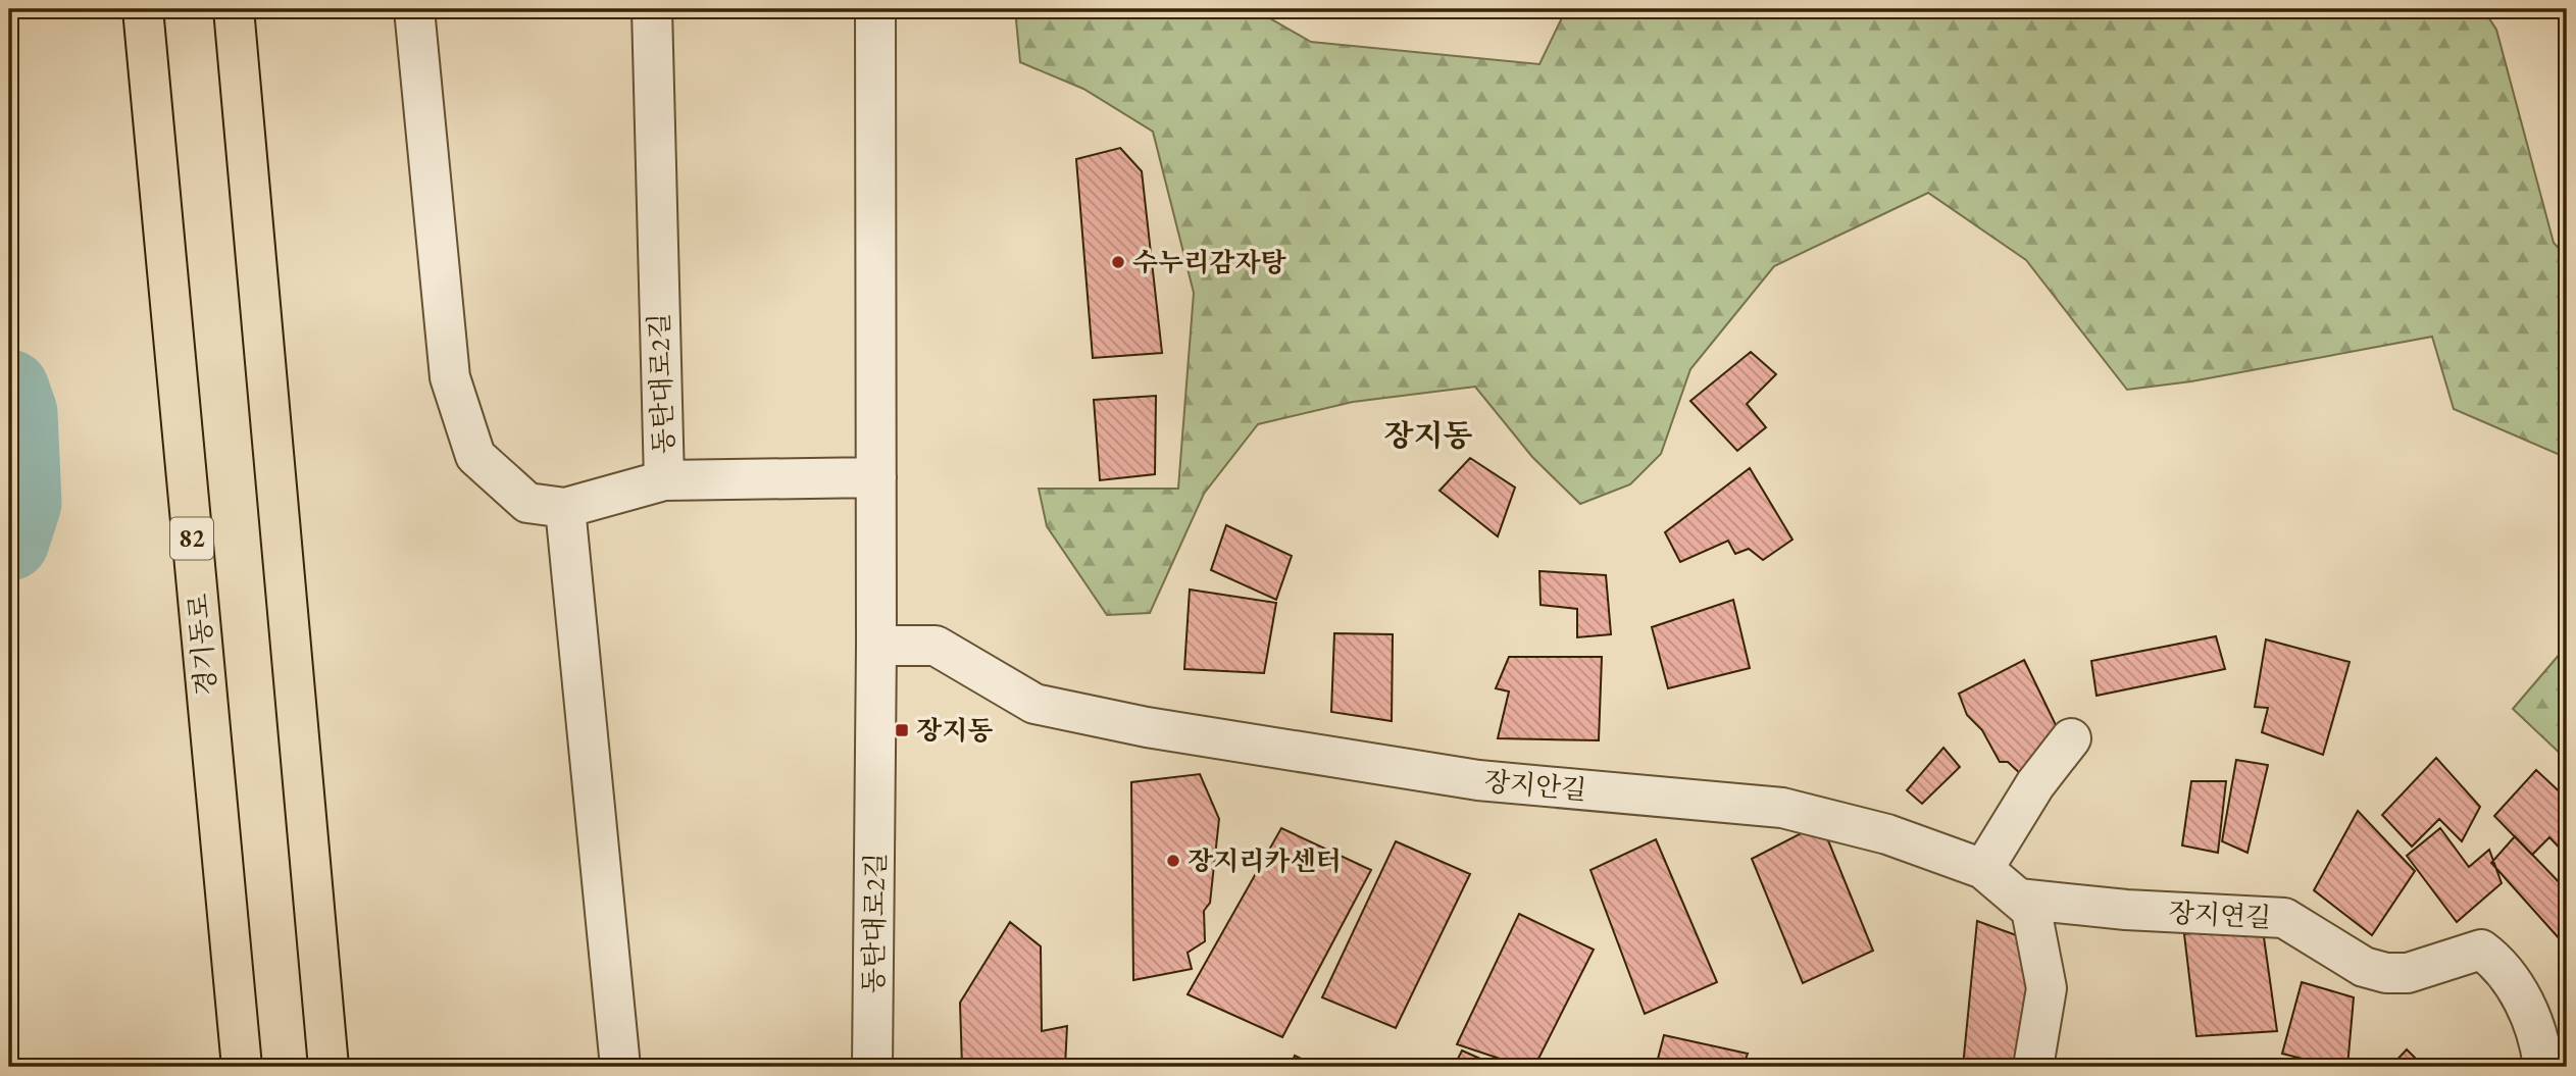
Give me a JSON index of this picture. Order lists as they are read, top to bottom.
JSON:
{
  "streets": {
    "main road": ["82", "경기동로"],
    "street": ["동탄대로2길", "장지안길", "장지연길"]
  },
  "crossings": [
    ["동탄대로2길", "장지안길"],
    ["장지안길", "장지연길"]
  ],
  "districts": ["장지동"],
  "places": {
    "other": ["수누리감자탕", "장지리카센터"],
    "transit": ["장지동"]
  }
}
